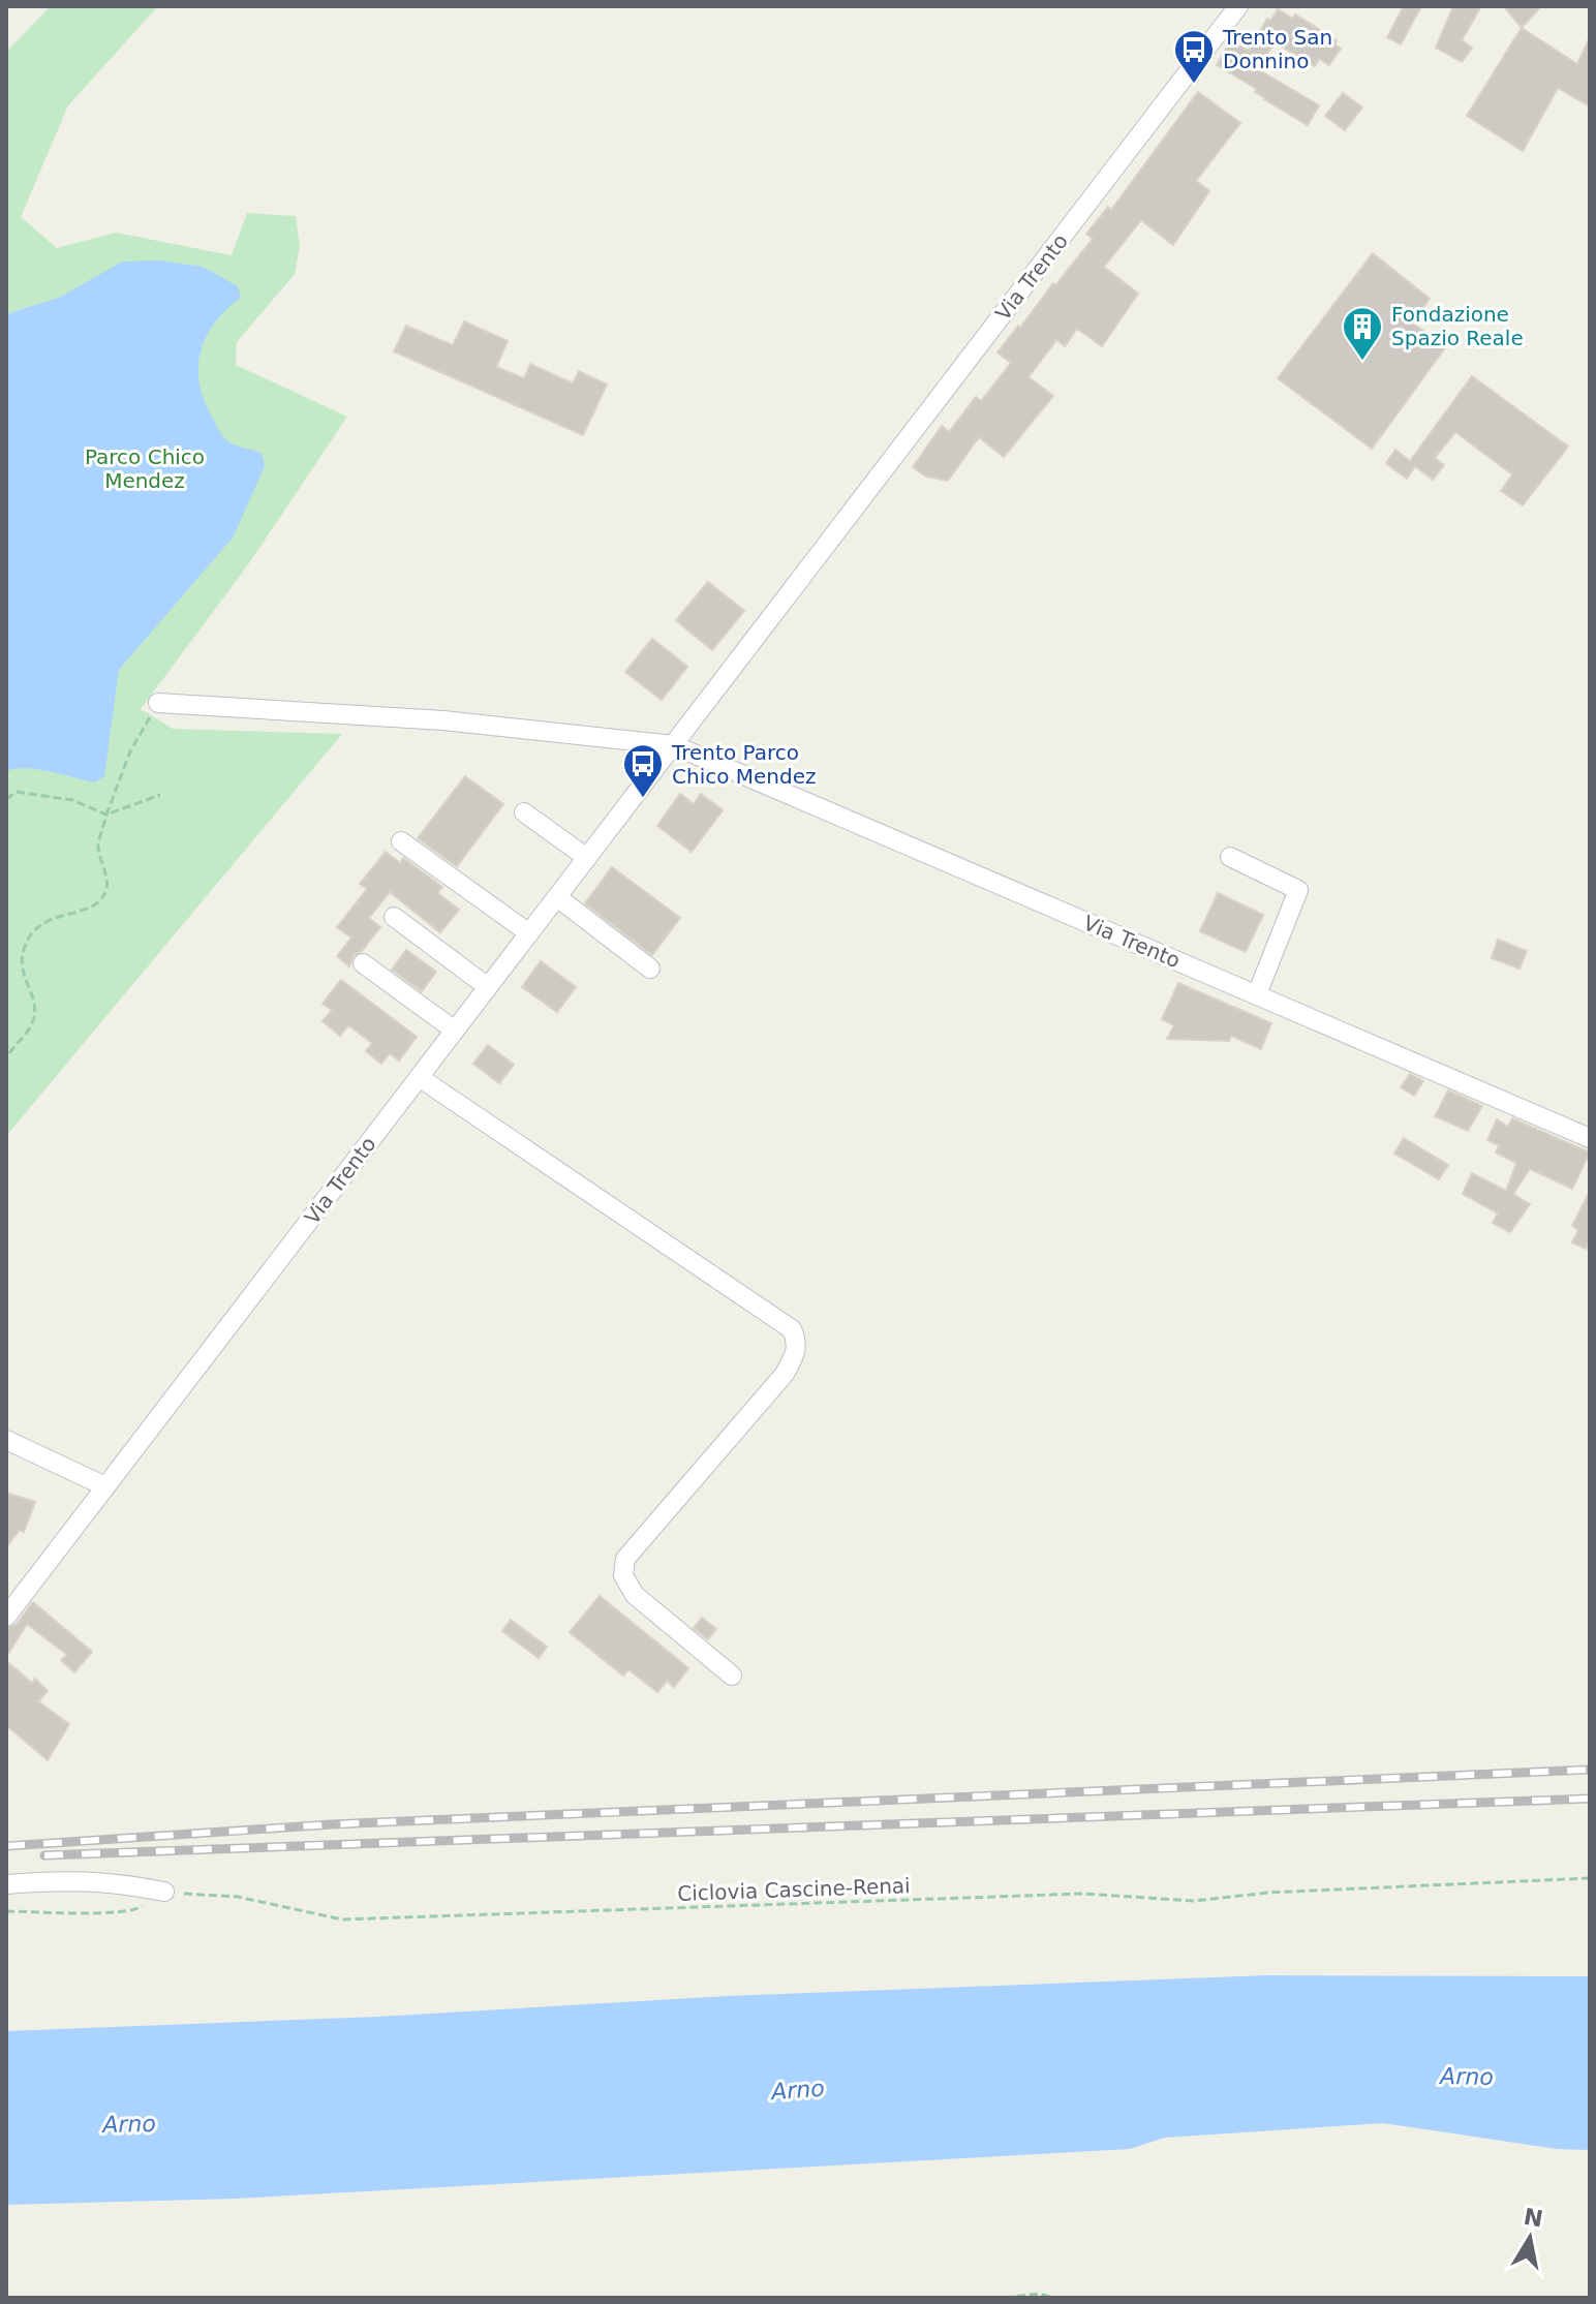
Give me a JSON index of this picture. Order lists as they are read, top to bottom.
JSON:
{
  "streets": {
    "street": ["Via Trento"],
    "path": ["Ciclovia Cascine-Renai"]
  },
  "water": ["Arno"],
  "parks": ["Parco Chico Mendez"],
  "places": {
    "bus stop": ["Trento San Donnino", "Trento Parco Chico Mendez"],
    "building": ["Fondazione Spazio Reale"]
  },
  "north": "top"
}
